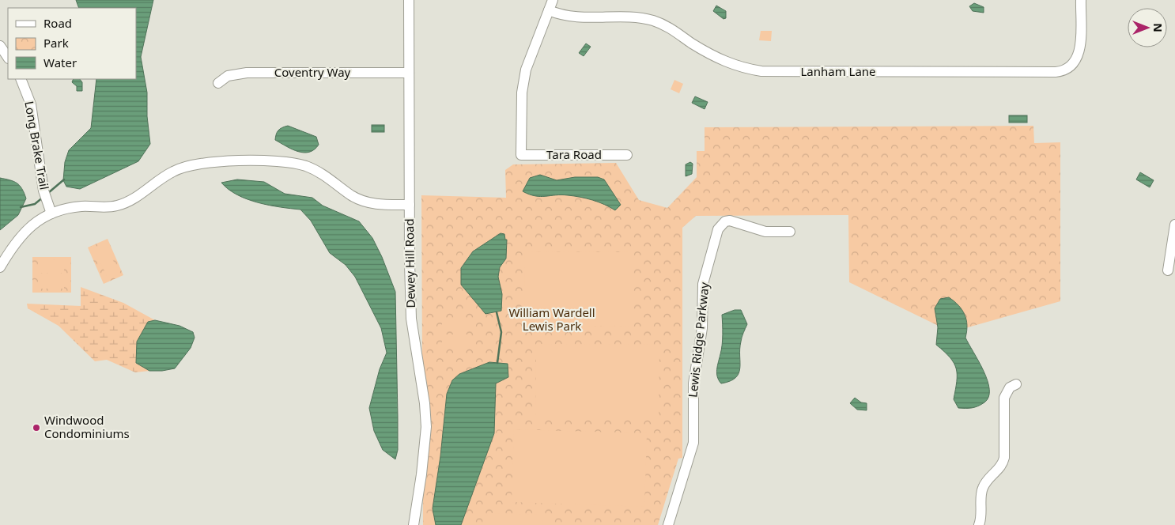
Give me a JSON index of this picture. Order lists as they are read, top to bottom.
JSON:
{
  "streets": {
    "street": [
      "Lanham Lane",
      "Coventry Way",
      "Long Brake Trail",
      "Tara Road",
      "Dewey Hill Road",
      "Lewis Ridge Parkway"
    ]
  },
  "crossings": [
    ["Lanham Lane", "Tara Road"],
    ["Coventry Way", "Dewey Hill Road"]
  ],
  "parks": ["William Wardell Lewis Park"],
  "places": ["Windwood Condominiums"],
  "legend": ["Road", "Park", "Water"],
  "north": "right"
}
